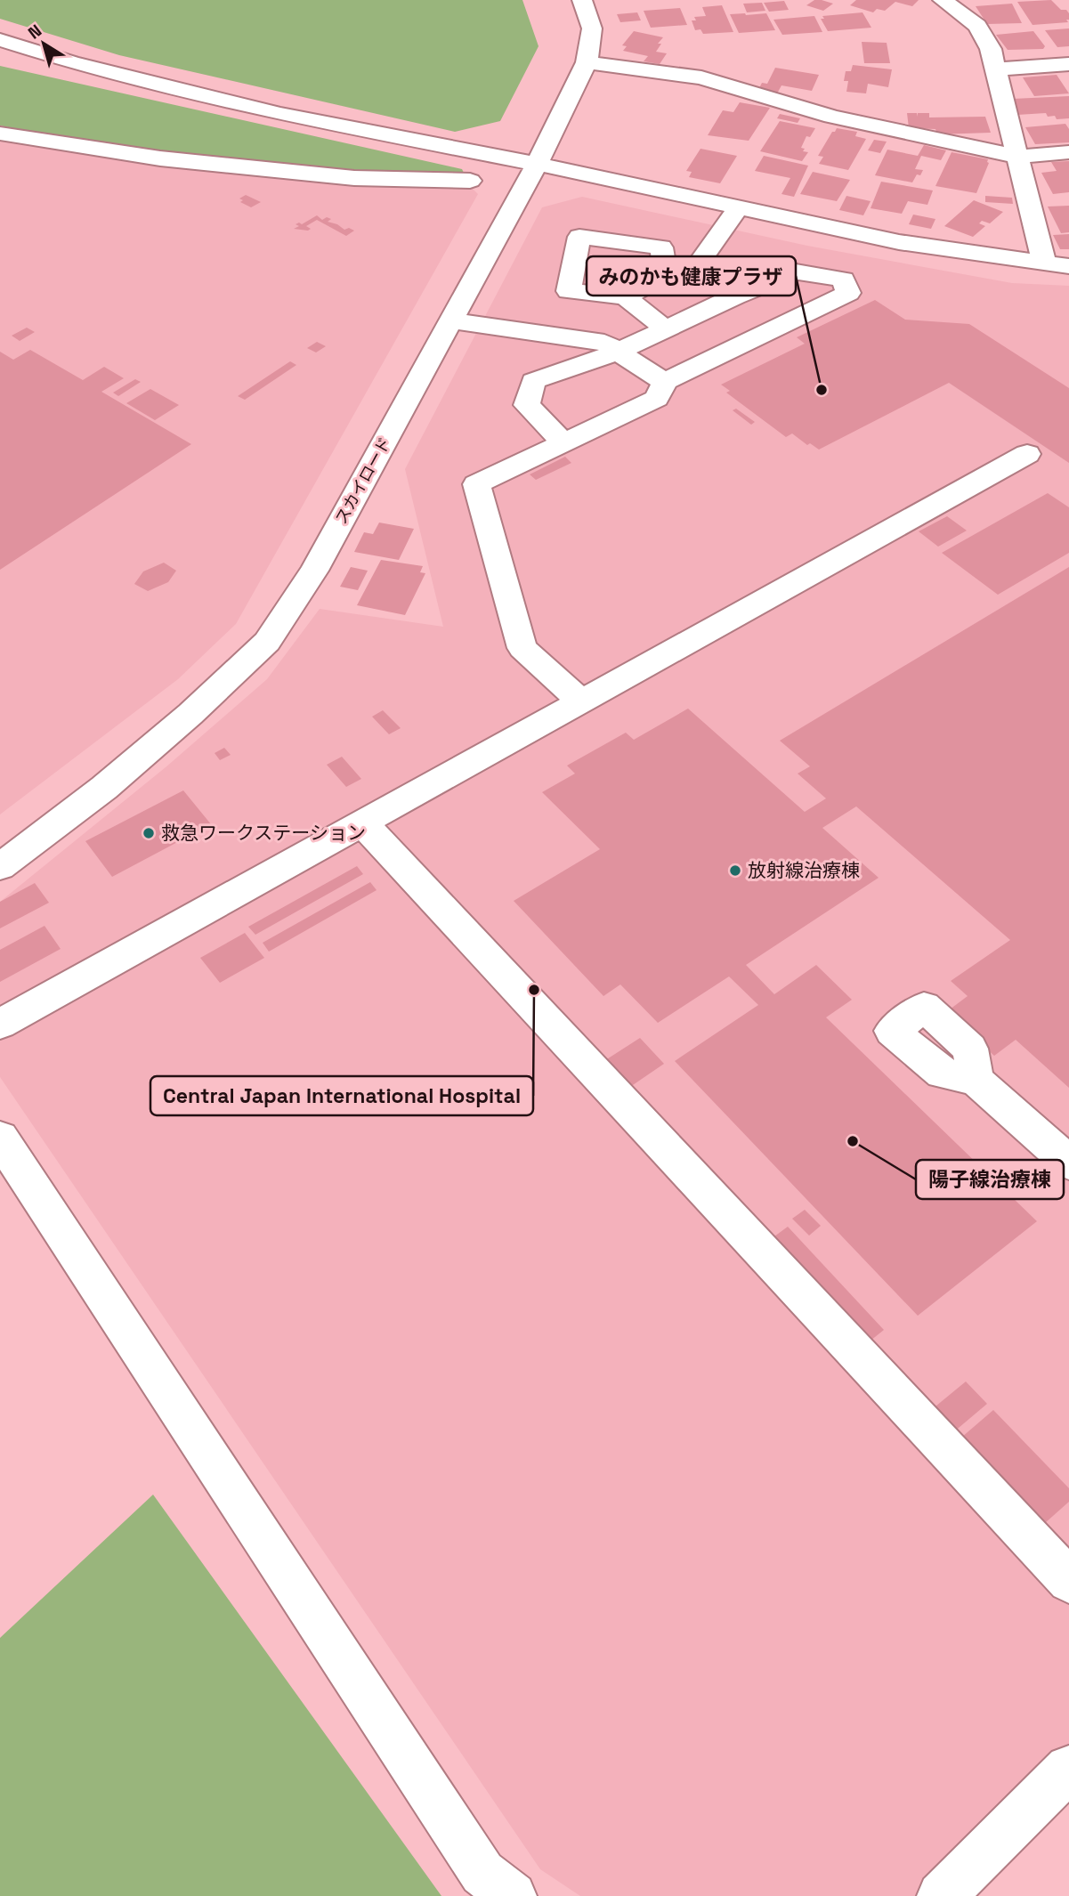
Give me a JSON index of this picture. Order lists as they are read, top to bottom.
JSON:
{
  "streets": {
    "street": ["スカイロード"]
  },
  "places": [
    "みのかも健康プラザ",
    "救急ワークステーション",
    "放射線治療棟",
    "Central Japan International Hospital",
    "陽子線治療棟"
  ],
  "north": "top left"
}
